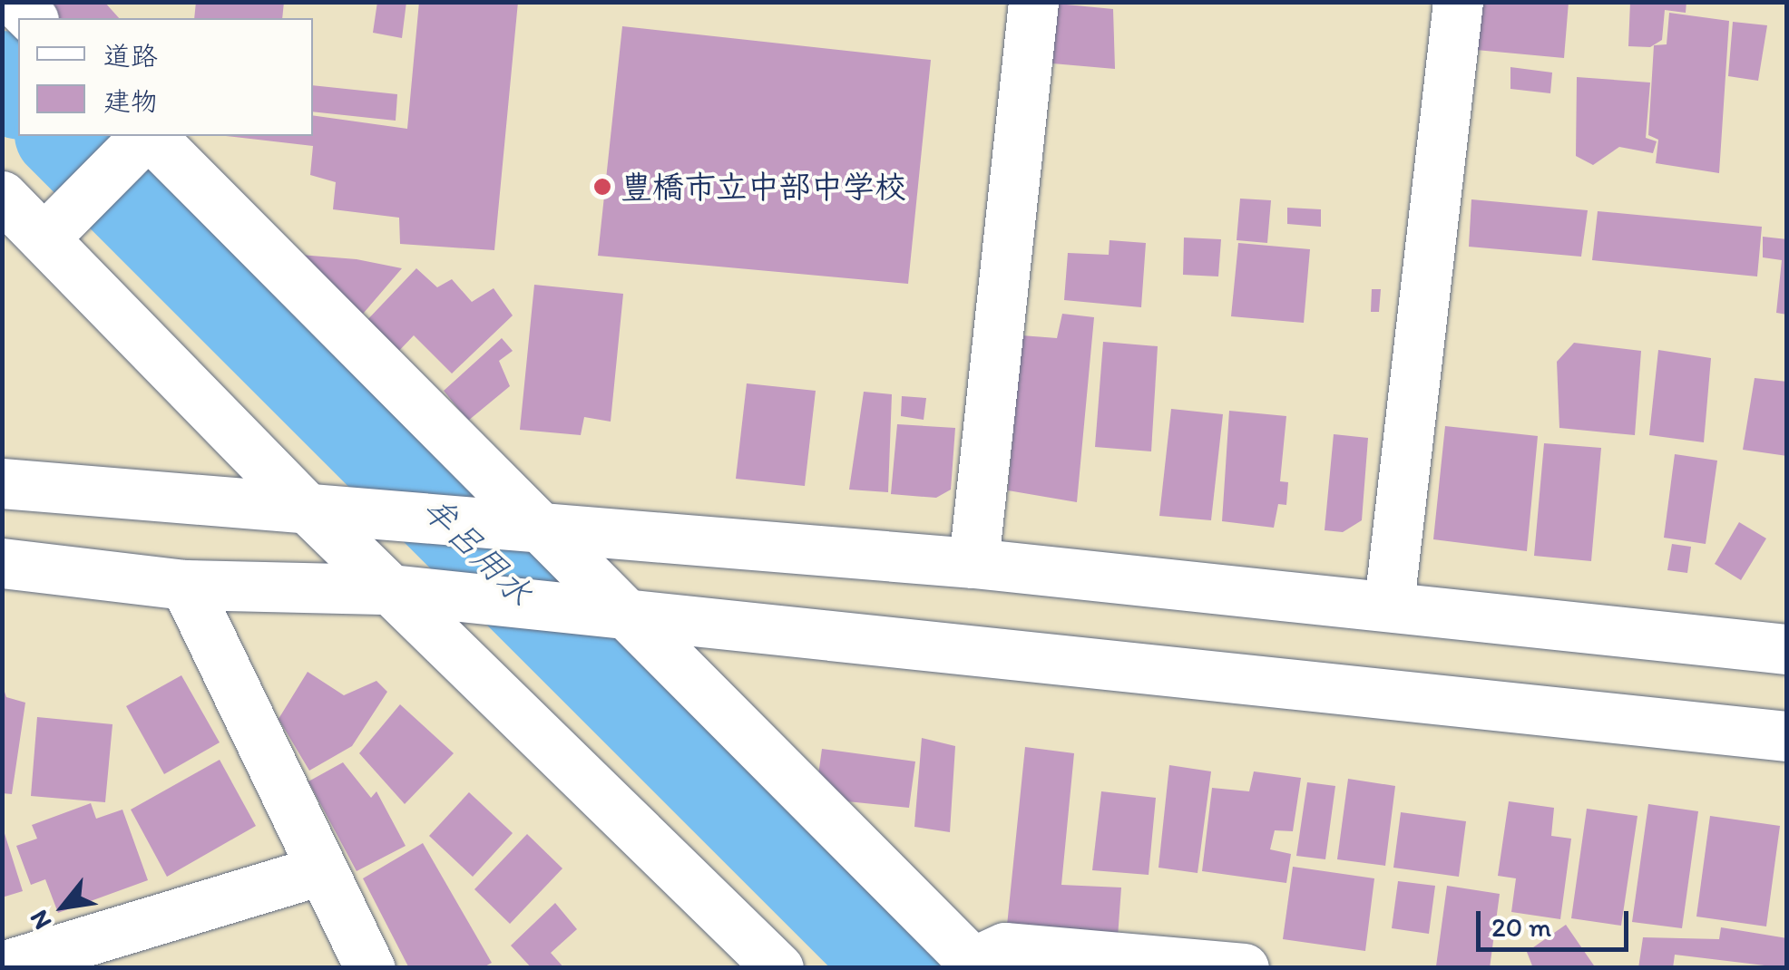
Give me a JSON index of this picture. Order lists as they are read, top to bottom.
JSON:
{
  "water": ["牟呂用水"],
  "places": ["豊橋市立中部中学校"],
  "legend": ["道路", "建物"],
  "scale_bar": "20 m",
  "north": "bottom left"
}
